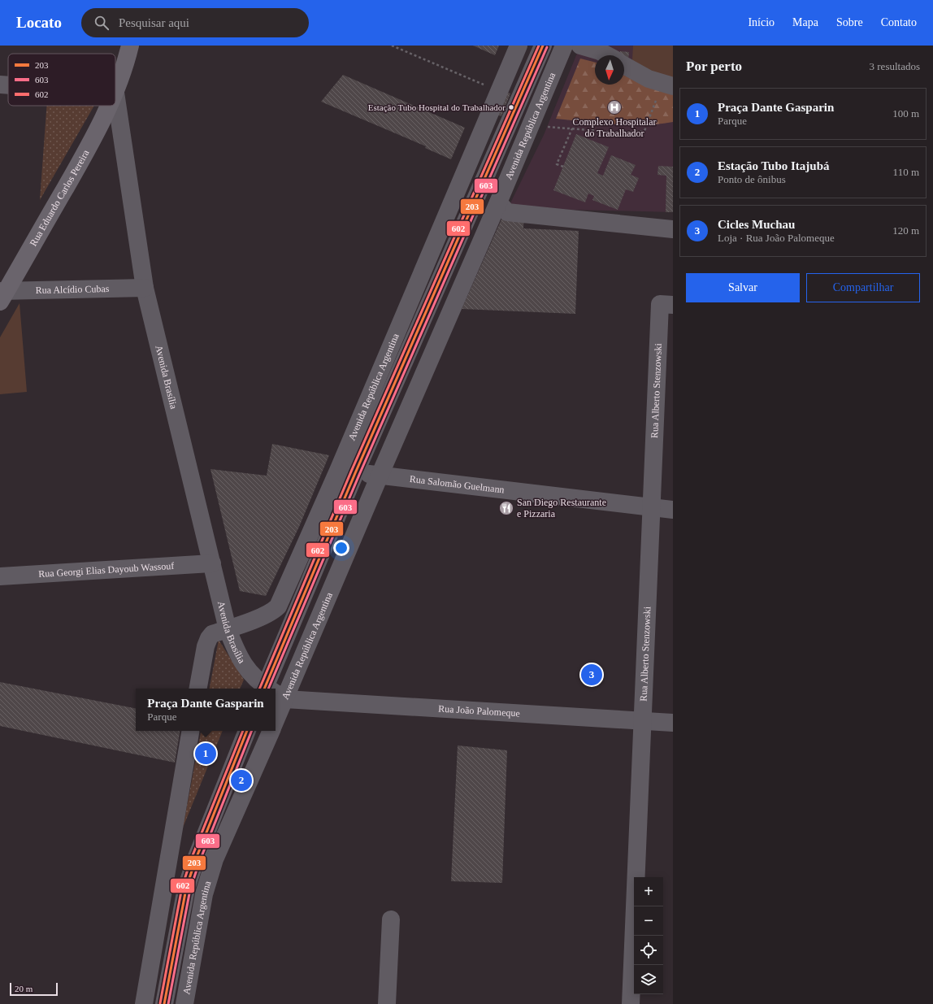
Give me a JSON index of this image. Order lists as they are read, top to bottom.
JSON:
{
  "streets": {
    "main road": ["Rua Eduardo Carlos Pereira", "Avenida Brasília"],
    "street": [
      "Avenida República Argentina",
      "Rua Alcídio Cubas",
      "Rua Alberto Stenzowski",
      "Rua Salomão Guelmann",
      "Rua Georgi Elias Dayoub Wassouf",
      "Rua João Palomeque"
    ]
  },
  "crossings": [
    ["Avenida República Argentina", "Avenida Brasília"],
    ["Avenida República Argentina", "Rua Salomão Guelmann"],
    ["Rua Eduardo Carlos Pereira", "Rua Alcídio Cubas"],
    ["Rua Alcídio Cubas", "Avenida Brasília"],
    ["Avenida Brasília", "Rua Georgi Elias Dayoub Wassouf"],
    ["Rua Alberto Stenzowski", "Rua Salomão Guelmann"],
    ["Rua Alberto Stenzowski", "Rua João Palomeque"]
  ],
  "places": {
    "other": ["Estação Tubo Hospital do Trabalhador"],
    "hospital": ["Complexo Hospitalar do Trabalhador"],
    "restaurant": ["San Diego Restaurante e Pizzaria"]
  },
  "lines": ["transit line 203", "transit line 602", "transit line 603"],
  "legend": ["203", "603", "602"],
  "scale_bar": "20 m",
  "north": "bottom",
  "page": {
    "header": "Locato",
    "search": "Pesquisar aqui",
    "nav": [
      "Início",
      "Mapa",
      "Sobre",
      "Contato"
    ],
    "heading": ["Por perto", "3 resultados"],
    "list": [
      {
        "mark": "1",
        "name": "Praça Dante Gasparin",
        "note": "Parque",
        "value": "100 m"
      },
      {
        "mark": "2",
        "name": "Estação Tubo Itajubá",
        "note": "Ponto de ônibus",
        "value": "110 m"
      },
      {
        "mark": "3",
        "name": "Cicles Muchau",
        "note": "Loja · Rua João Palomeque",
        "value": "120 m"
      }
    ],
    "buttons": ["Salvar", "Compartilhar"],
    "pins": ["3", "1", "2"],
    "popup": ["Praça Dante Gasparin", "Parque"],
    "map_buttons": ["+", "−"],
    "scale": "20 m"
  }
}
